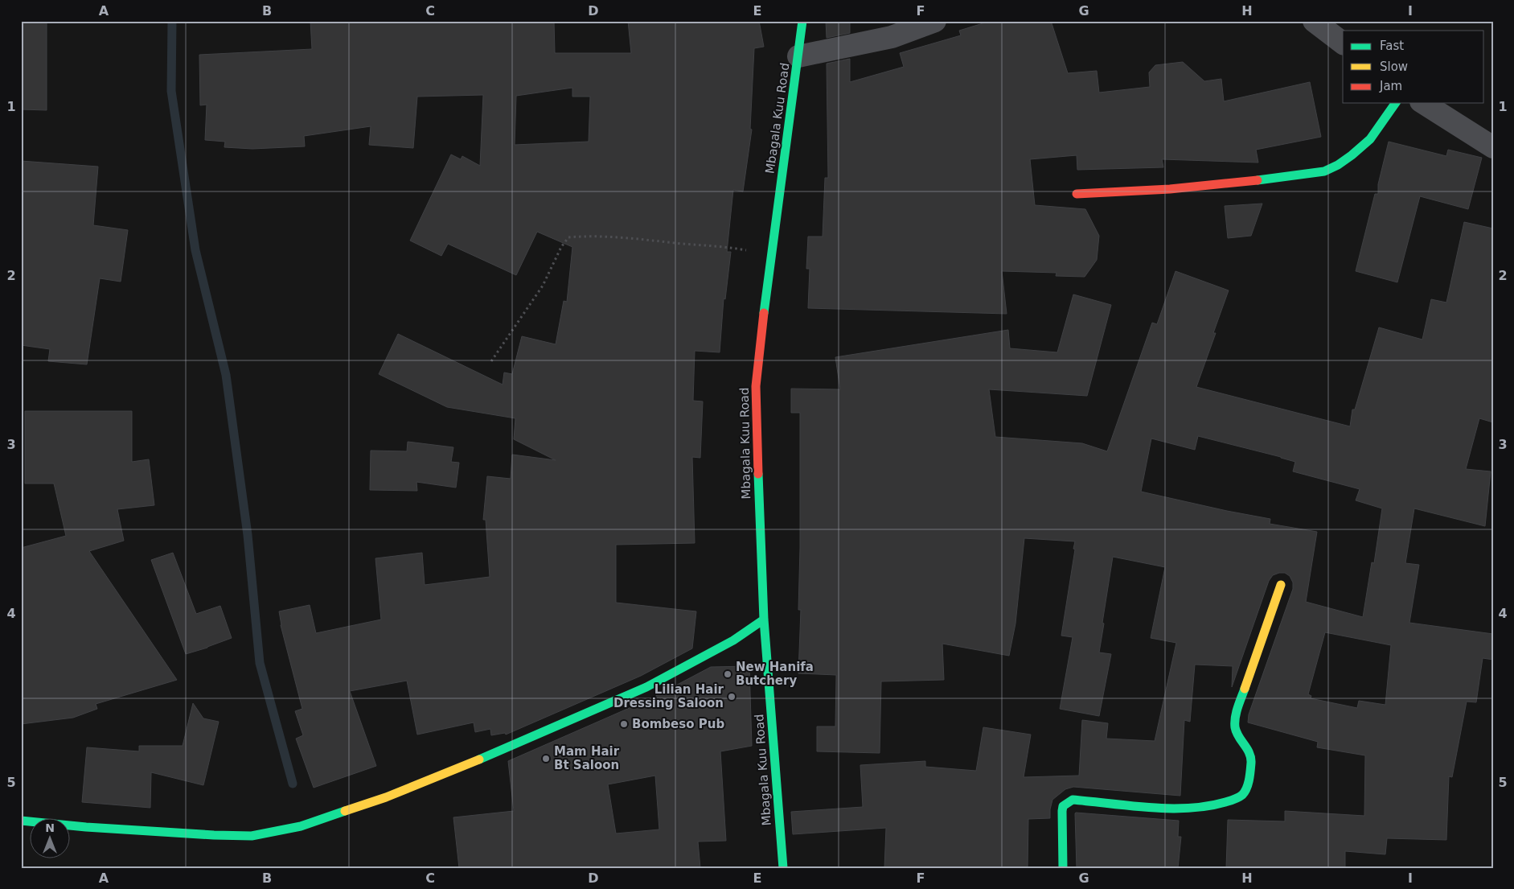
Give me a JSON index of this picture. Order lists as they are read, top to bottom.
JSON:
{
  "streets": {
    "street": ["Mbagala Kuu Road"]
  },
  "places": [
    "New Hanifa Butchery",
    "Lilian Hair Dressing Saloon",
    "Bombeso Pub",
    "Mam Hair Bt Saloon"
  ],
  "legend": ["Fast", "Slow", "Jam"],
  "north": "top",
  "grid": {
    "columns": [
      "A",
      "B",
      "C",
      "D",
      "E",
      "F",
      "G",
      "H",
      "I"
    ],
    "rows": [
      "1",
      "2",
      "3",
      "4",
      "5"
    ]
  }
}
